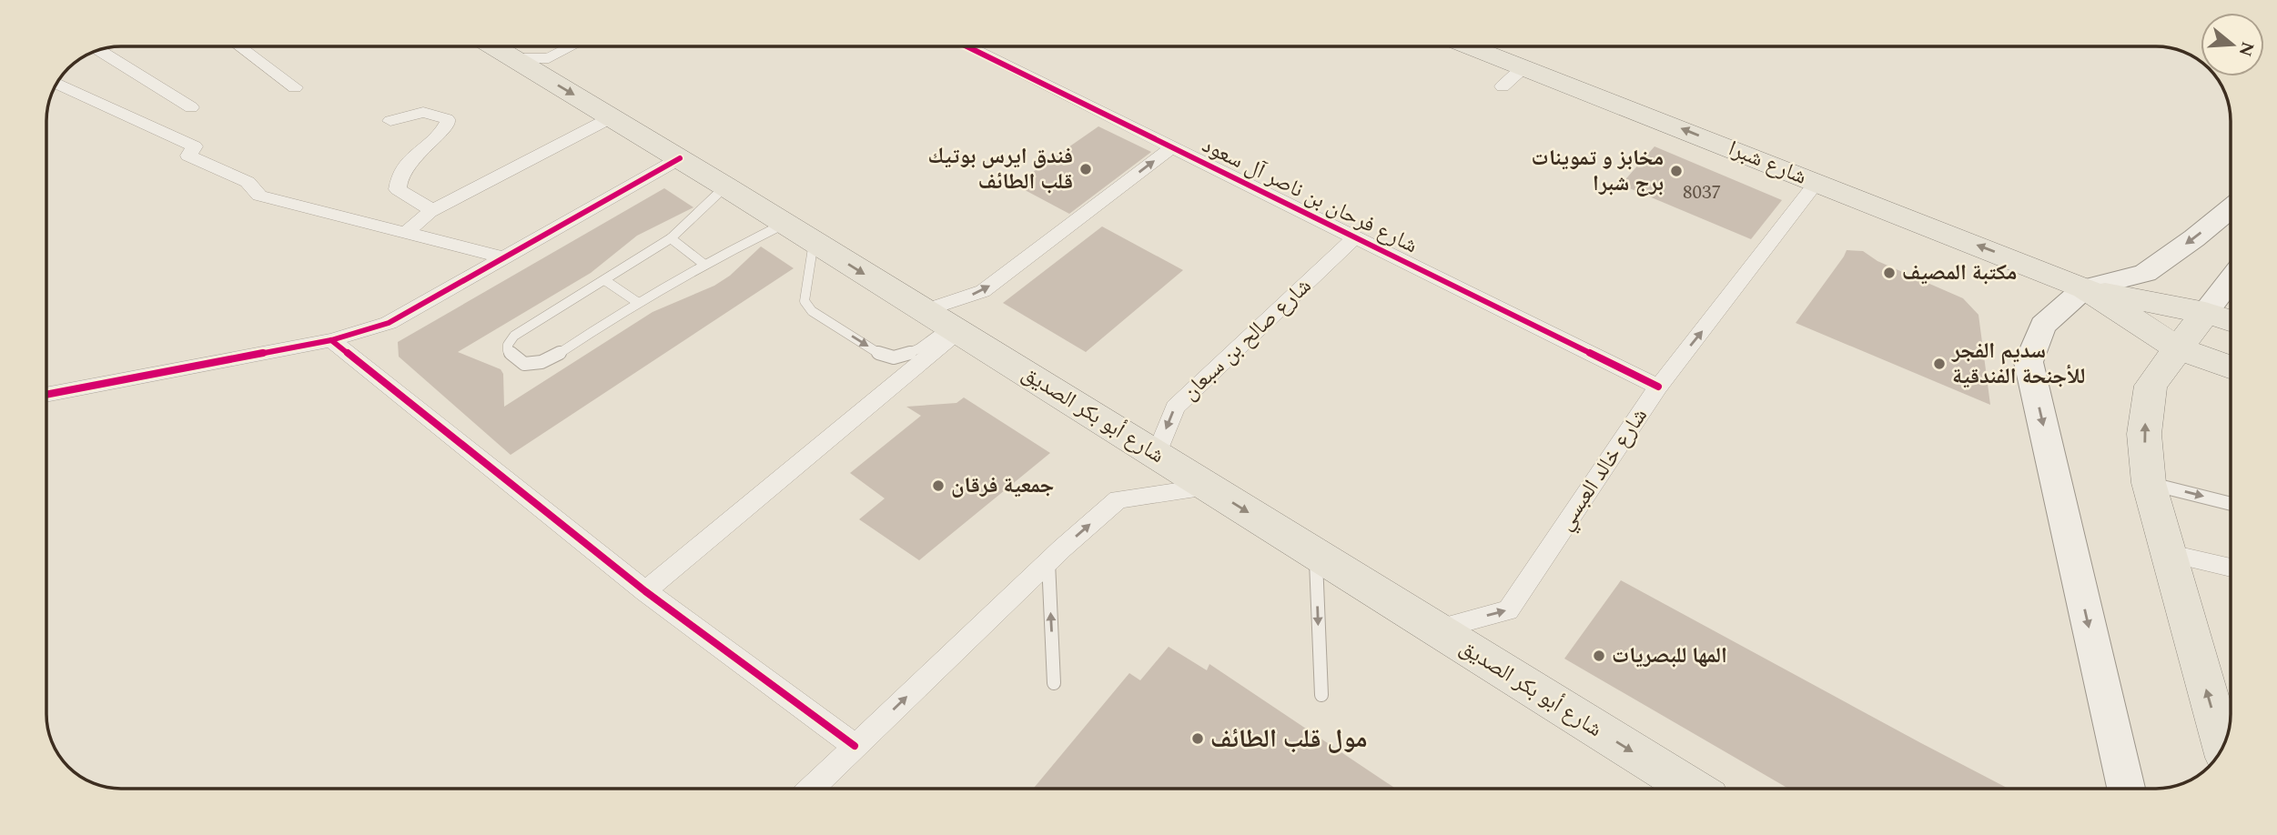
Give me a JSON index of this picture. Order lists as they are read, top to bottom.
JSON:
{
  "streets": {
    "main road": ["شارع شبرا", "شارع أبو بكر الصديق"],
    "street": ["شارع فرحان بن ناصر آل سعود", "شارع صالح بن سبعان", "شارع خالد العبسي"]
  },
  "crossings": [
    ["شارع شبرا", "شارع خالد العبسي"],
    ["شارع فرحان بن ناصر آل سعود", "شارع صالح بن سبعان"],
    ["شارع فرحان بن ناصر آل سعود", "شارع خالد العبسي"],
    ["شارع صالح بن سبعان", "شارع أبو بكر الصديق"],
    ["شارع أبو بكر الصديق", "شارع خالد العبسي"]
  ],
  "one_way": [
    "شارع شبرا",
    "شارع صالح بن سبعان",
    "شارع أبو بكر الصديق",
    "شارع خالد العبسي"
  ],
  "places": [
    "فندق ايرس بوتيك قلب الطائف",
    "مخابز و تموينات برج شبرا",
    "مكتبة المصيف",
    "سديم الفجر للأجنحة الفندقية",
    "جمعية فرقان",
    "المها للبصريات",
    "مول قلب الطائف"
  ],
  "house_numbers": ["8037"],
  "north": "right"
}
